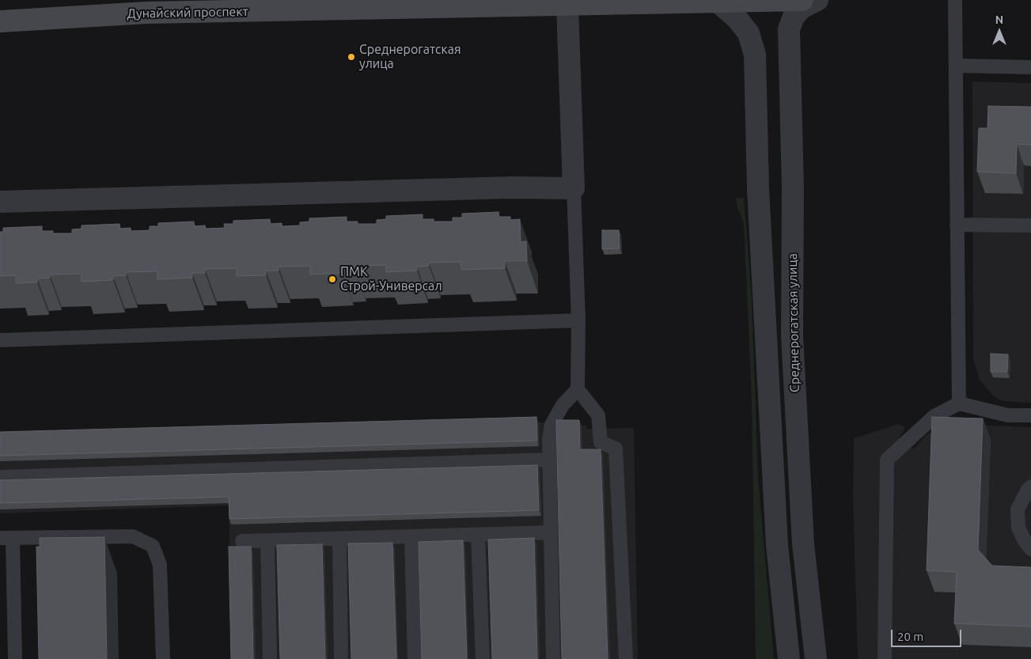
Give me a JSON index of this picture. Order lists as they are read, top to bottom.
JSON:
{
  "streets": {
    "main road": ["Дунайский проспект"],
    "street": ["Среднерогатская улица"]
  },
  "crossings": [
    ["Дунайский проспект", "Среднерогатская улица"]
  ],
  "places": ["Среднерогатская улица", "ПМК Строй-Универсал"],
  "scale_bar": "20 m",
  "north": "top"
}
